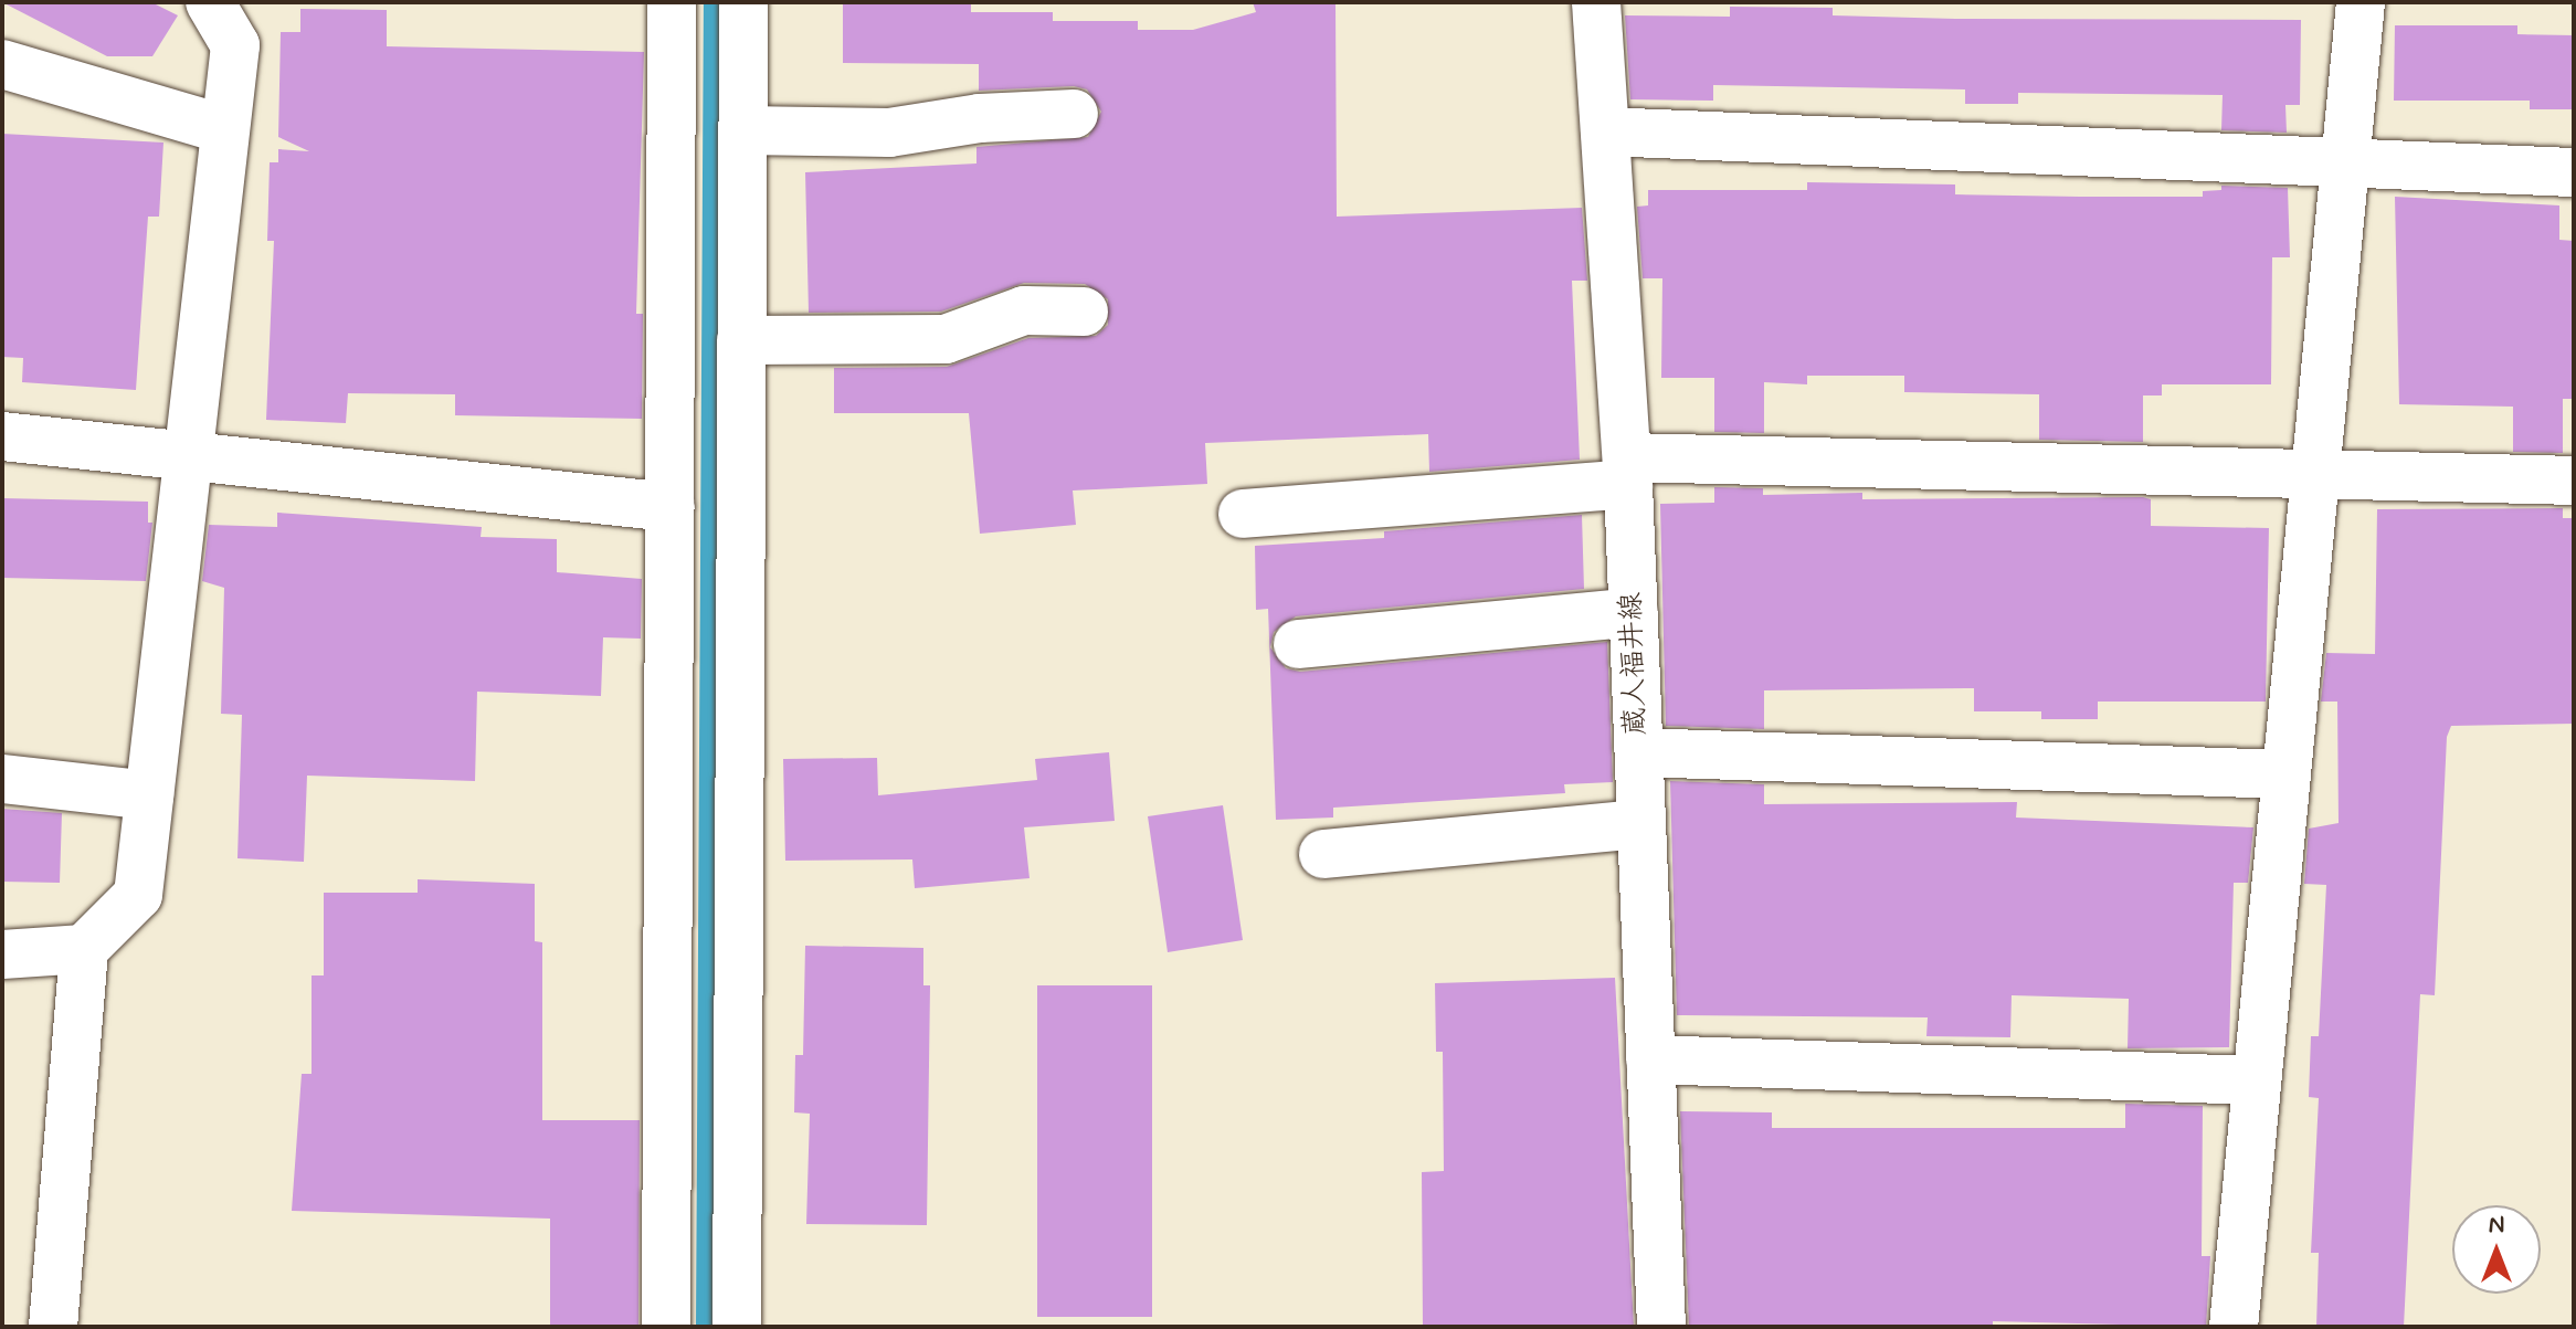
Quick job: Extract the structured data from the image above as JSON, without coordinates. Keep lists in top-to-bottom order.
{
  "streets": {
    "street": ["蔵人福井線"]
  },
  "north": "top"
}
